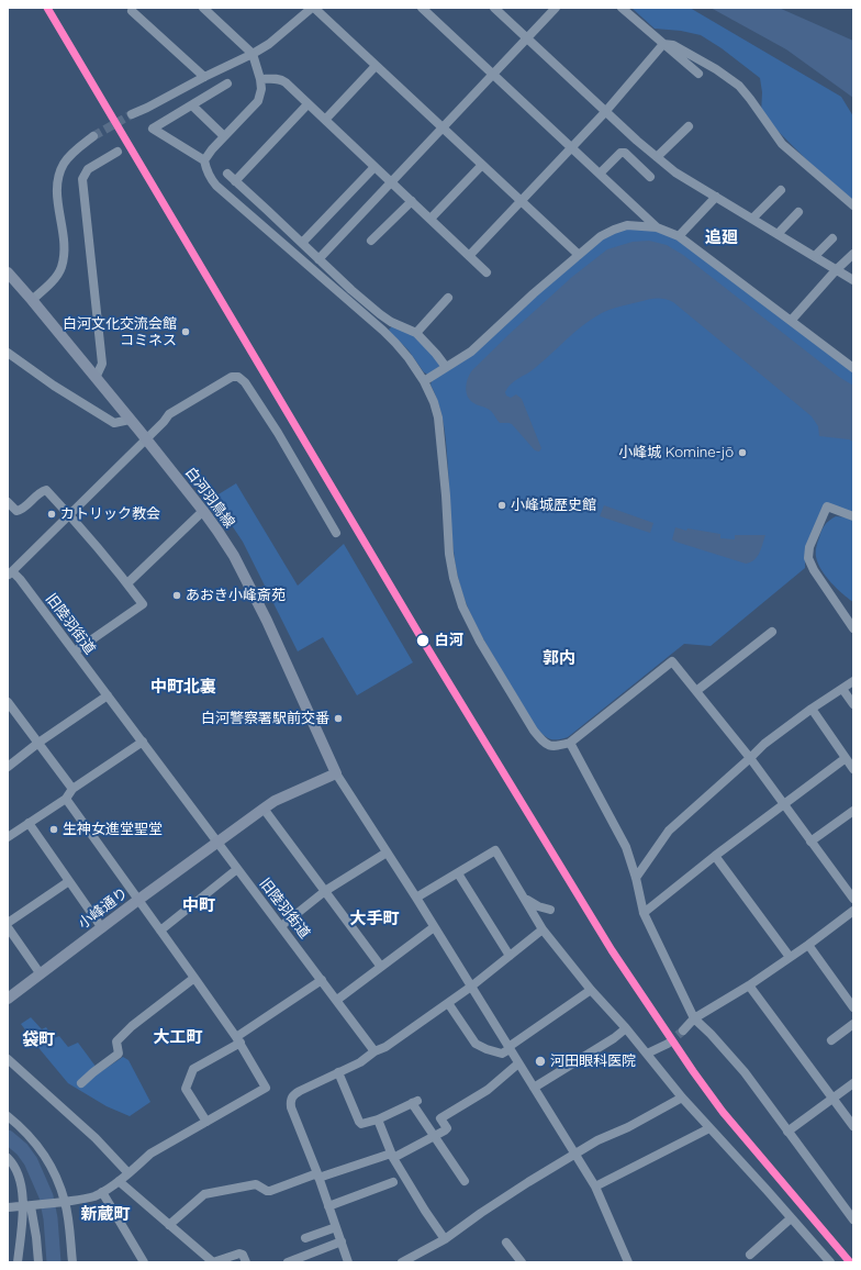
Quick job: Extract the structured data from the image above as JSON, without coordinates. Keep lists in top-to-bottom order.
{
  "streets": {
    "main road": ["白河羽鳥線", "小峰通り"],
    "street": ["旧陸羽街道"]
  },
  "crossings": [
    ["白河羽鳥線", "小峰通り"],
    ["旧陸羽街道", "小峰通り"]
  ],
  "districts": [
    "追廻",
    "郭内",
    "中町北裏",
    "中町",
    "大手町",
    "大工町",
    "袋町",
    "新蔵町"
  ],
  "places": [
    "白河文化交流会館 コミネス",
    "小峰城 Komine-jō",
    "小峰城歴史館",
    "カトリック教会",
    "あおき小峰斎苑",
    "白河",
    "白河警察署駅前交番",
    "生神女進堂聖堂",
    "河田眼科医院"
  ]
}
